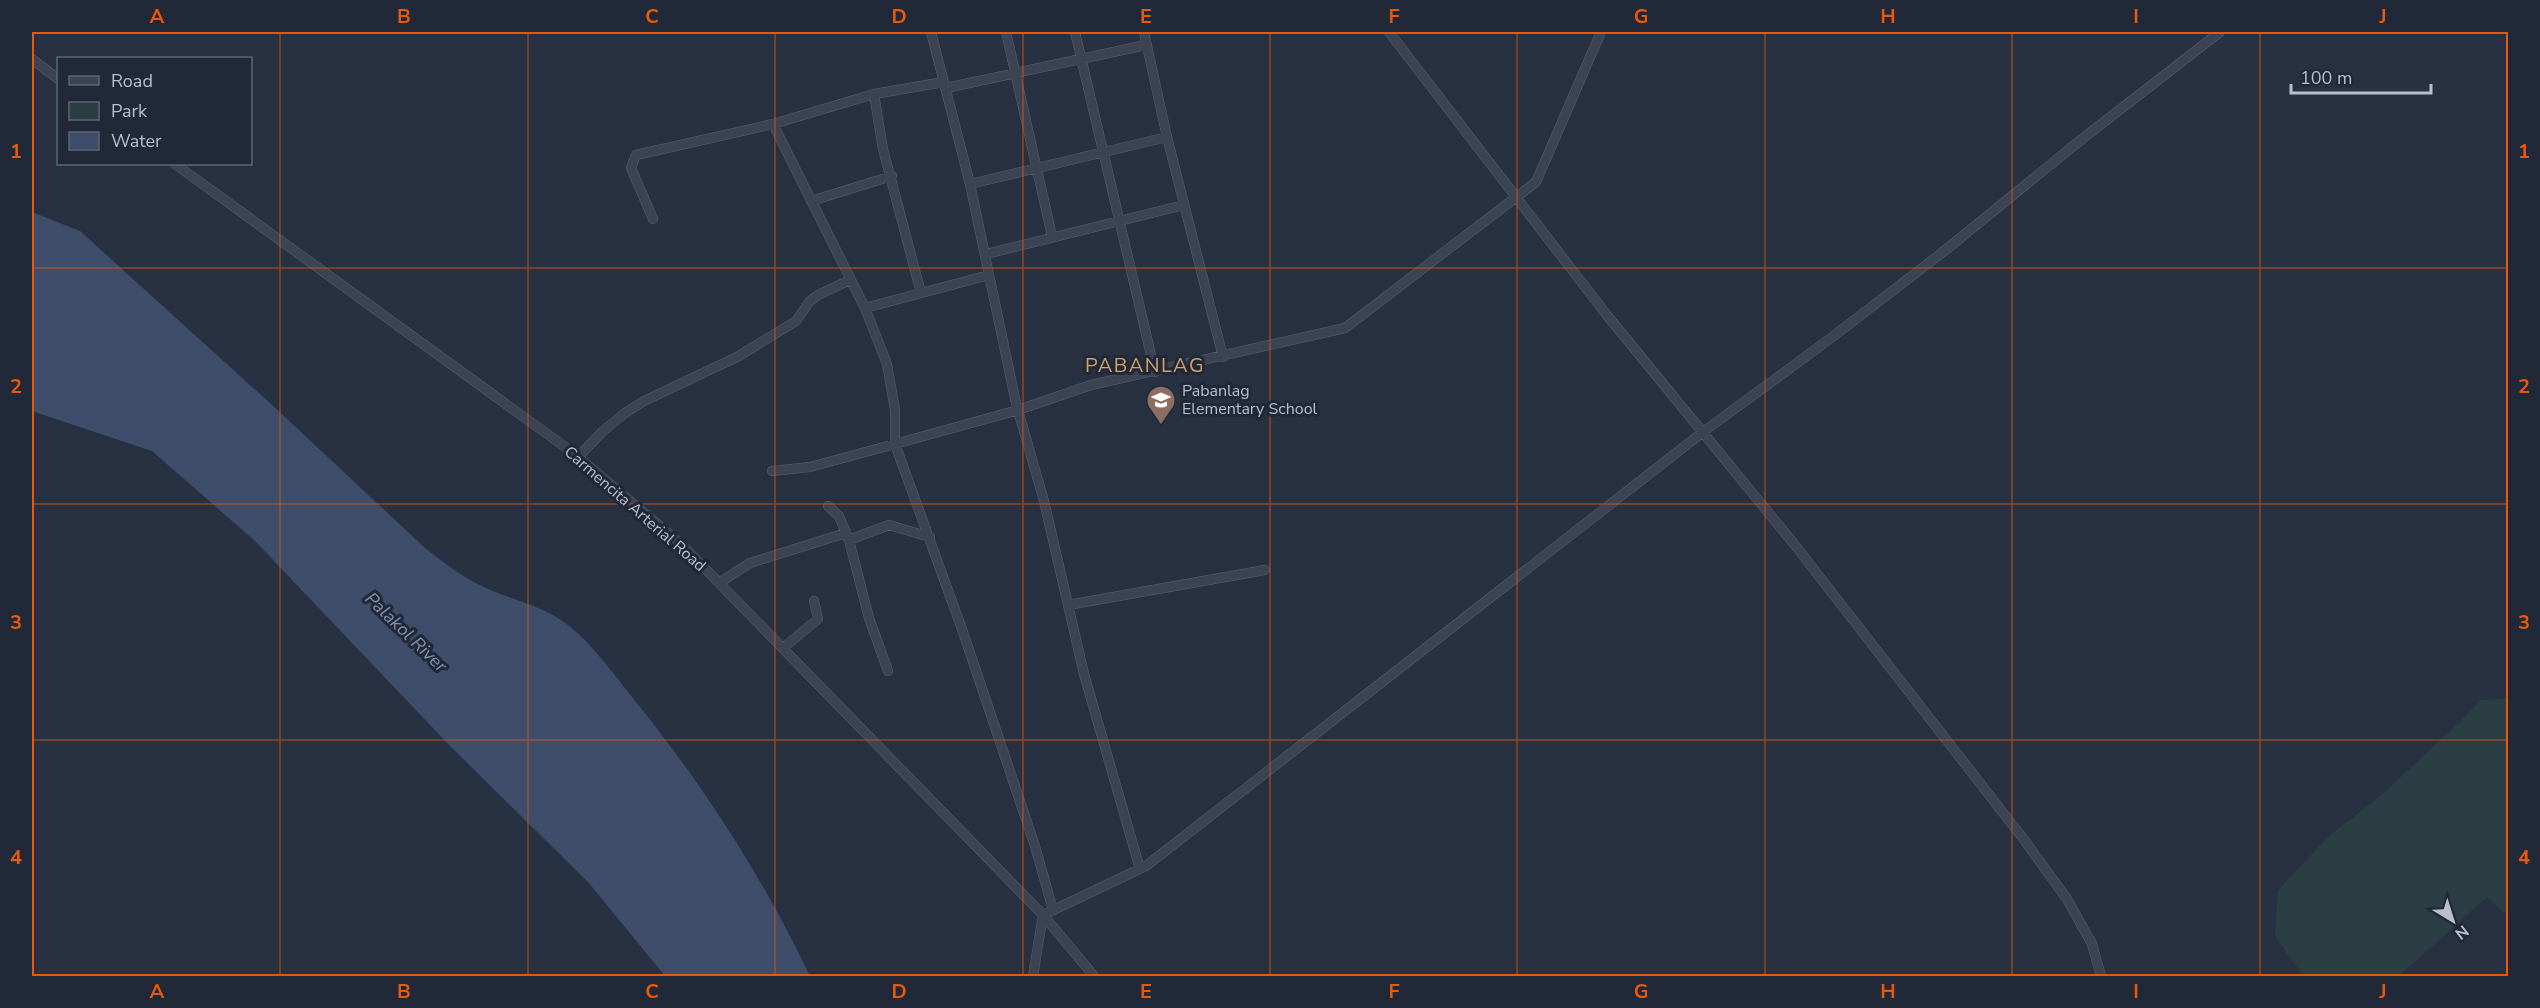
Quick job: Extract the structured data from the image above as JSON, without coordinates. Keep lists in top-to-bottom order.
{
  "streets": {
    "street": ["Carmencita Arterial Road"]
  },
  "districts": ["PABANLAG"],
  "water": ["Palakol River"],
  "places": {
    "school or university": ["Pabanlag Elementary School"]
  },
  "legend": ["Road", "Park", "Water"],
  "scale_bar": "100 m",
  "north": "bottom right",
  "grid": {
    "columns": [
      "A",
      "B",
      "C",
      "D",
      "E",
      "F",
      "G",
      "H",
      "I",
      "J"
    ],
    "rows": [
      "1",
      "2",
      "3",
      "4"
    ]
  }
}
